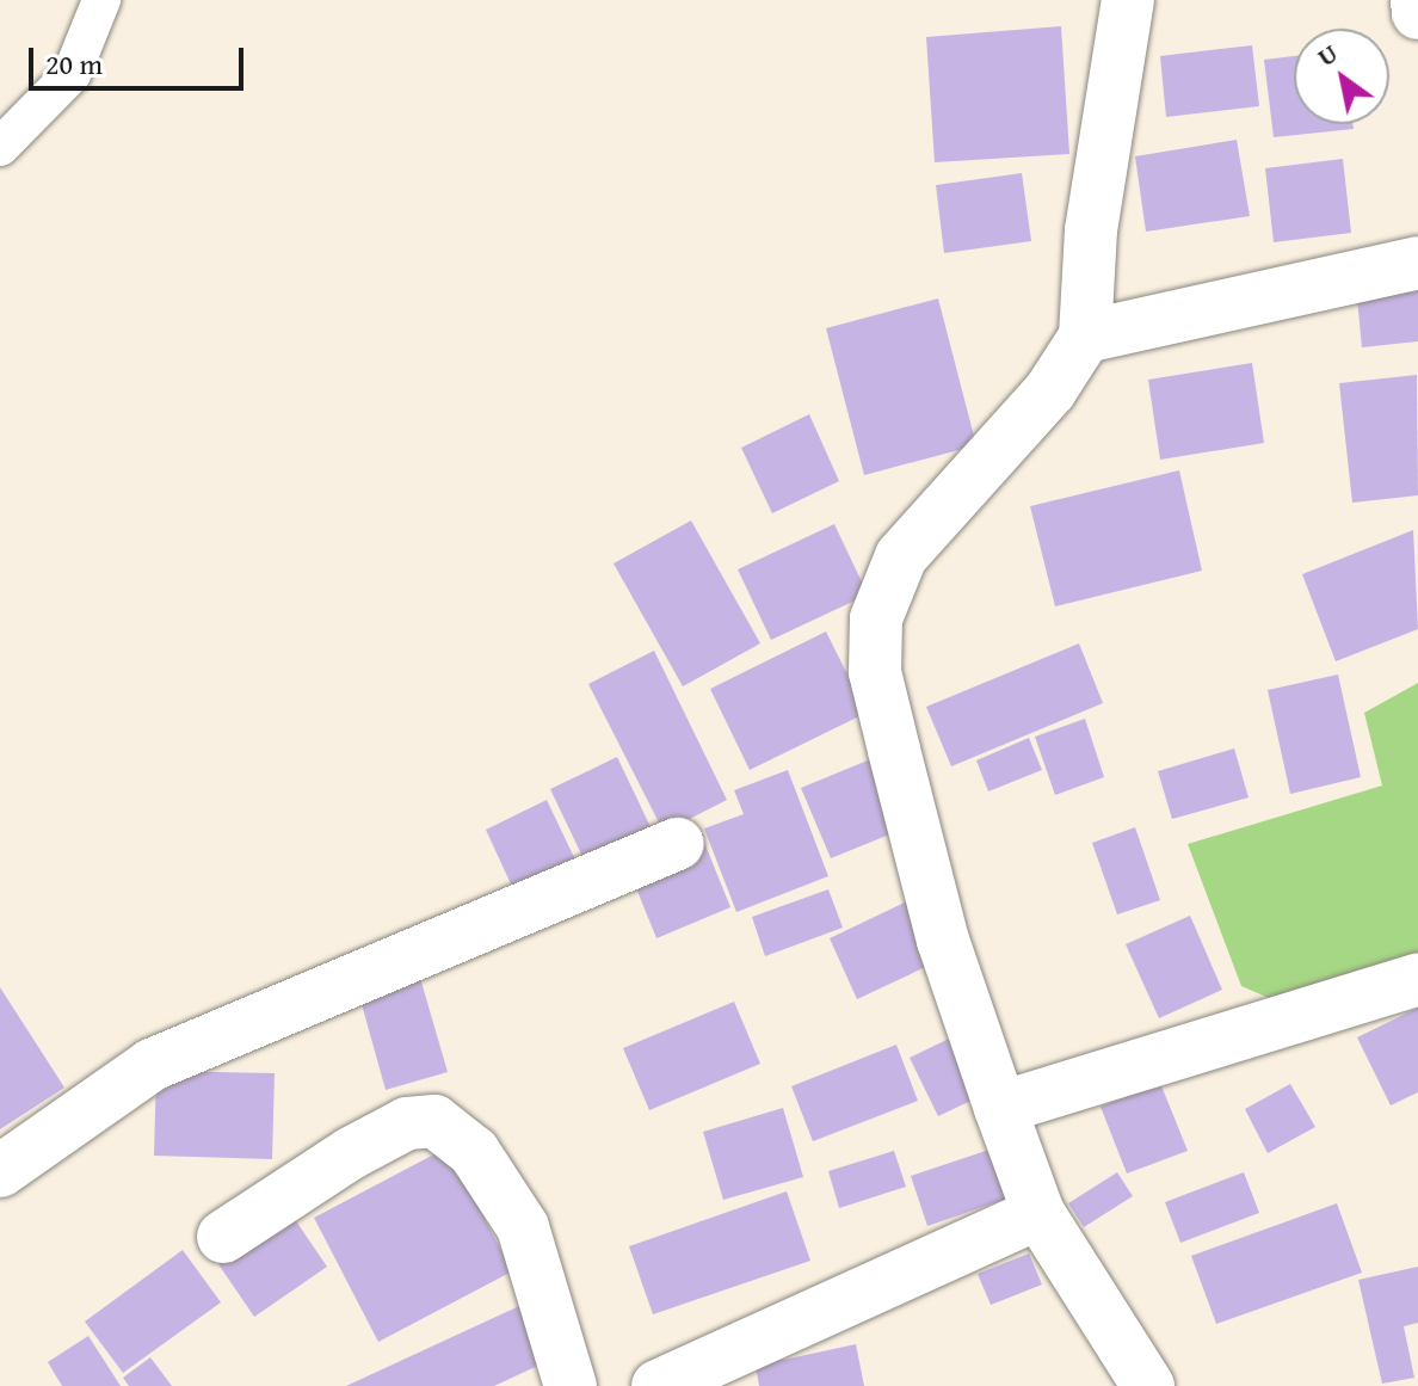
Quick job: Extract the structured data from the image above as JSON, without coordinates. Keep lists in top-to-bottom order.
{
  "scale_bar": "20 m",
  "north": "top left"
}
